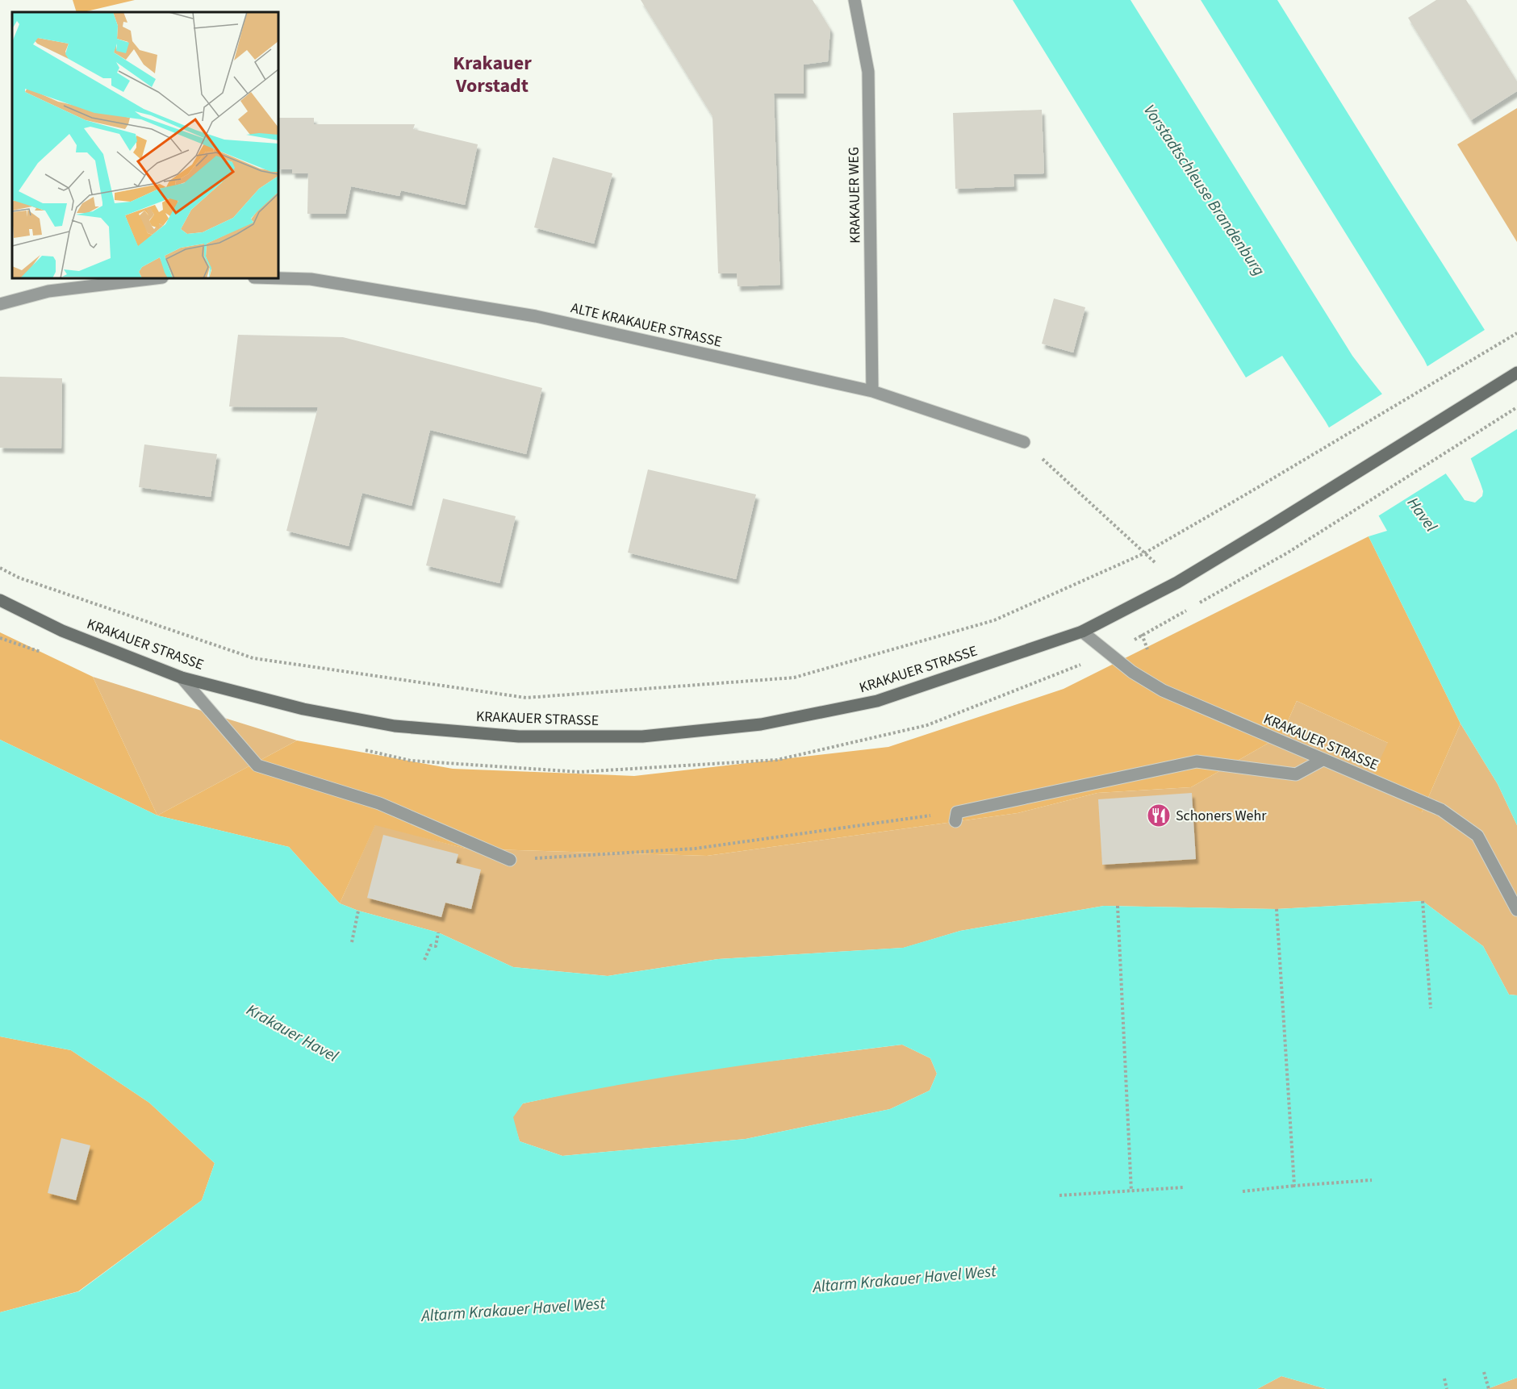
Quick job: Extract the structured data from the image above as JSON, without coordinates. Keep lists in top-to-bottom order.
{
  "streets": {
    "main road": ["KRAKAUER STRASSE"],
    "street": ["KRAKAUER WEG", "ALTE KRAKAUER STRASSE"]
  },
  "crossings": [
    ["KRAKAUER WEG", "ALTE KRAKAUER STRASSE"]
  ],
  "districts": ["Krakauer Vorstadt"],
  "water": [
    "Vorstadtschleuse Brandenburg",
    "Havel",
    "Krakauer Havel",
    "Altarm Krakauer Havel West"
  ],
  "places": {
    "restaurant": ["Schoners Wehr"]
  }
}
